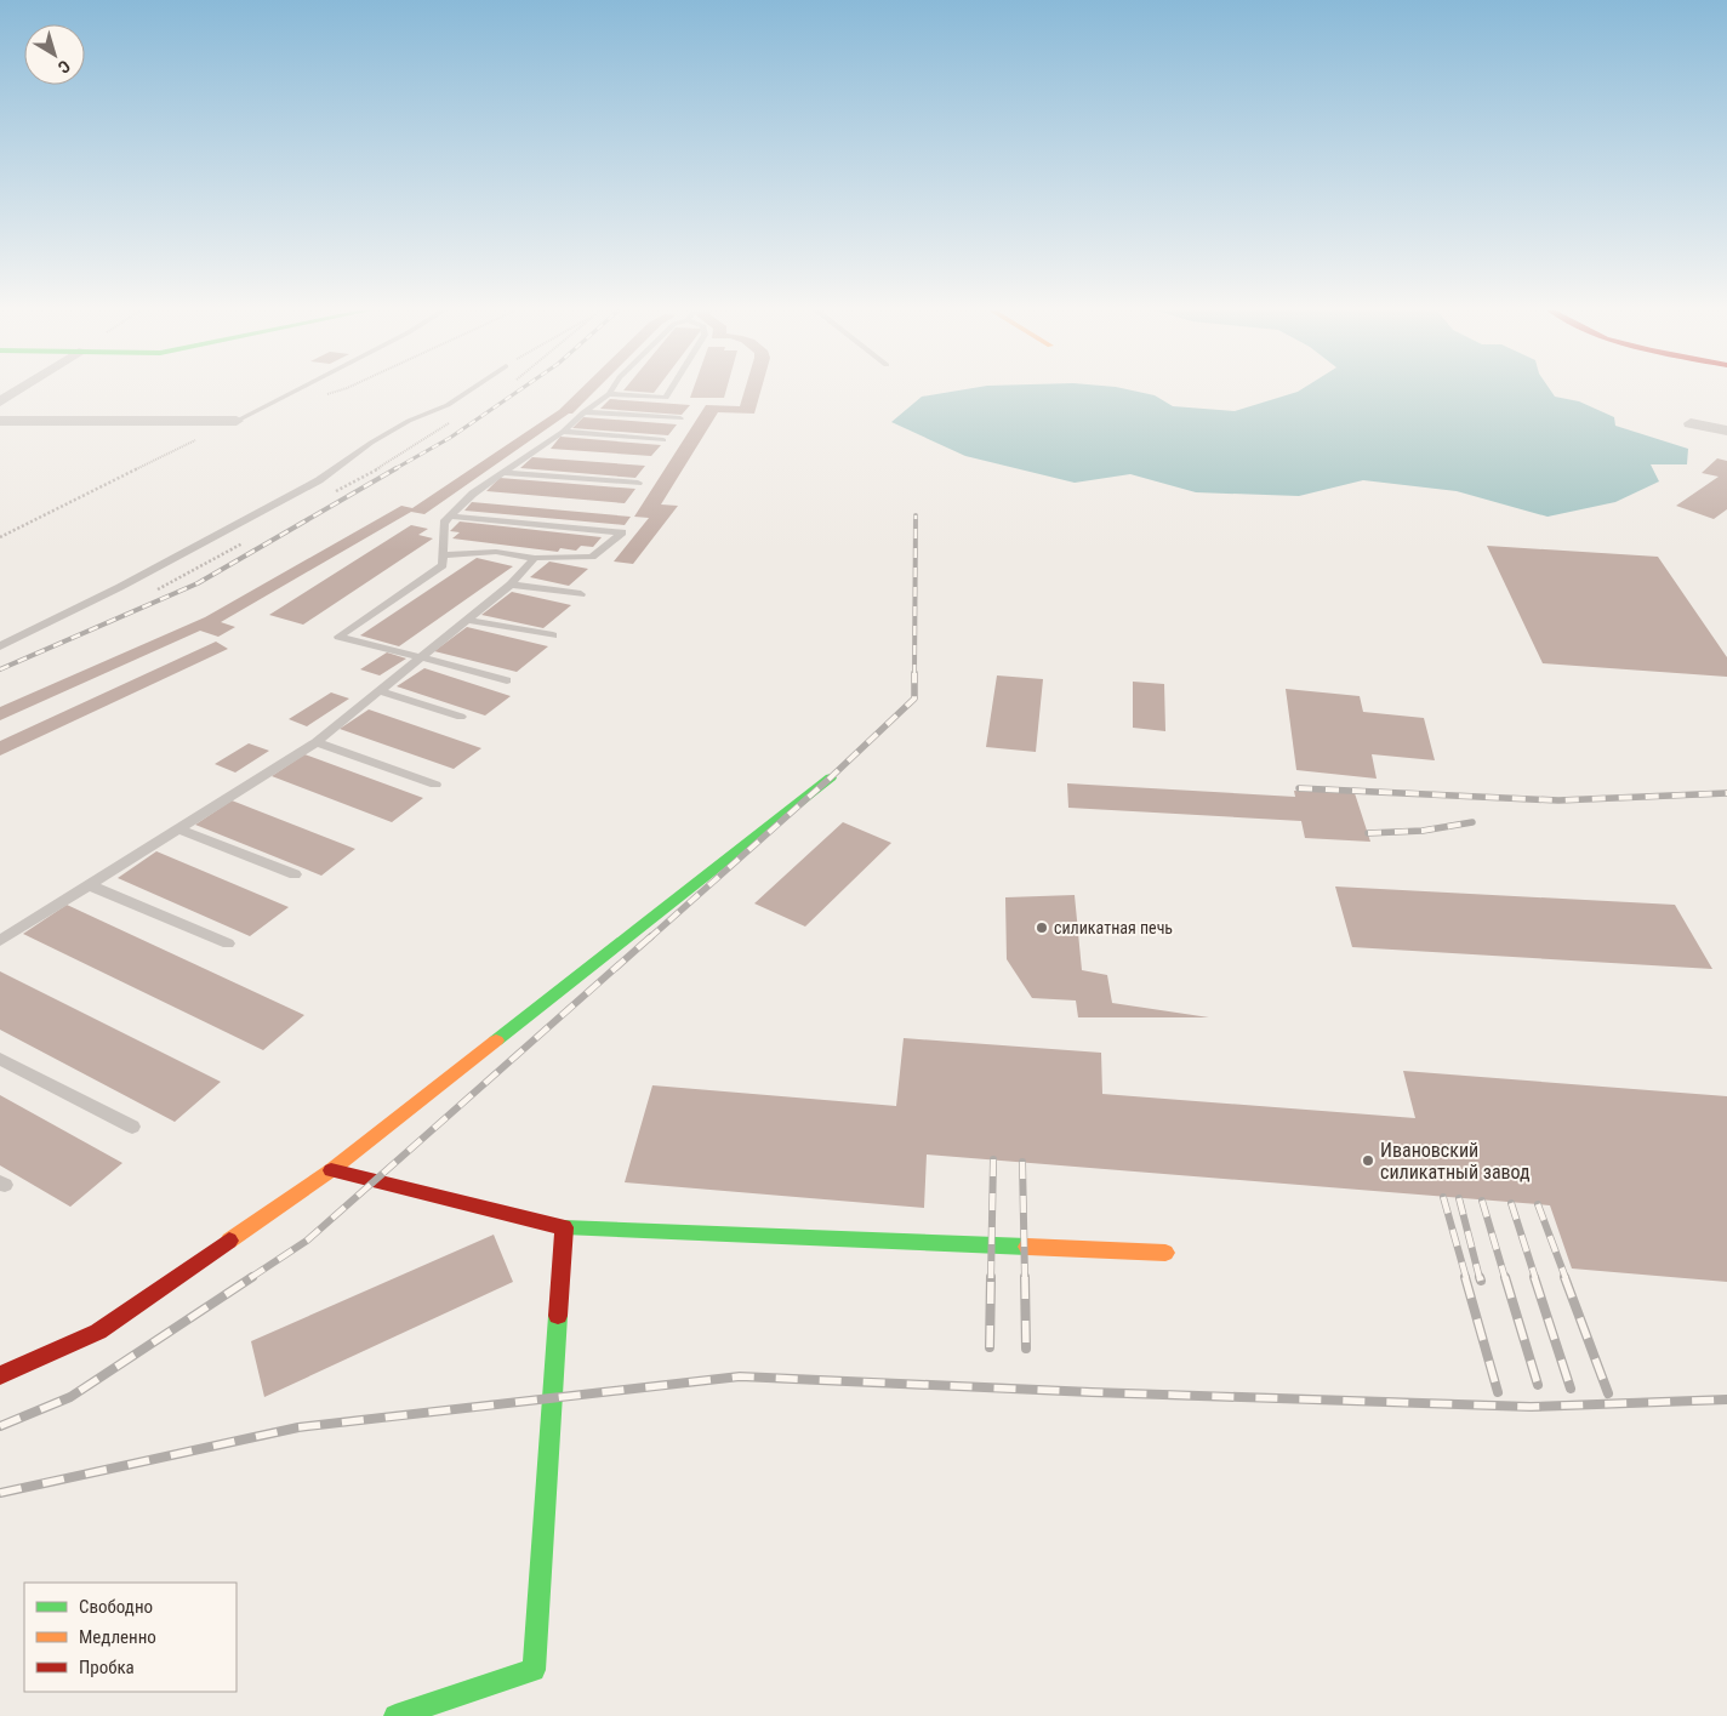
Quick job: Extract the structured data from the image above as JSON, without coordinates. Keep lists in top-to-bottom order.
{
  "places": ["силикатная печь", "Ивановский силикатный завод"],
  "legend": ["Свободно", "Медленно", "Пробка"],
  "north": "bottom right"
}
